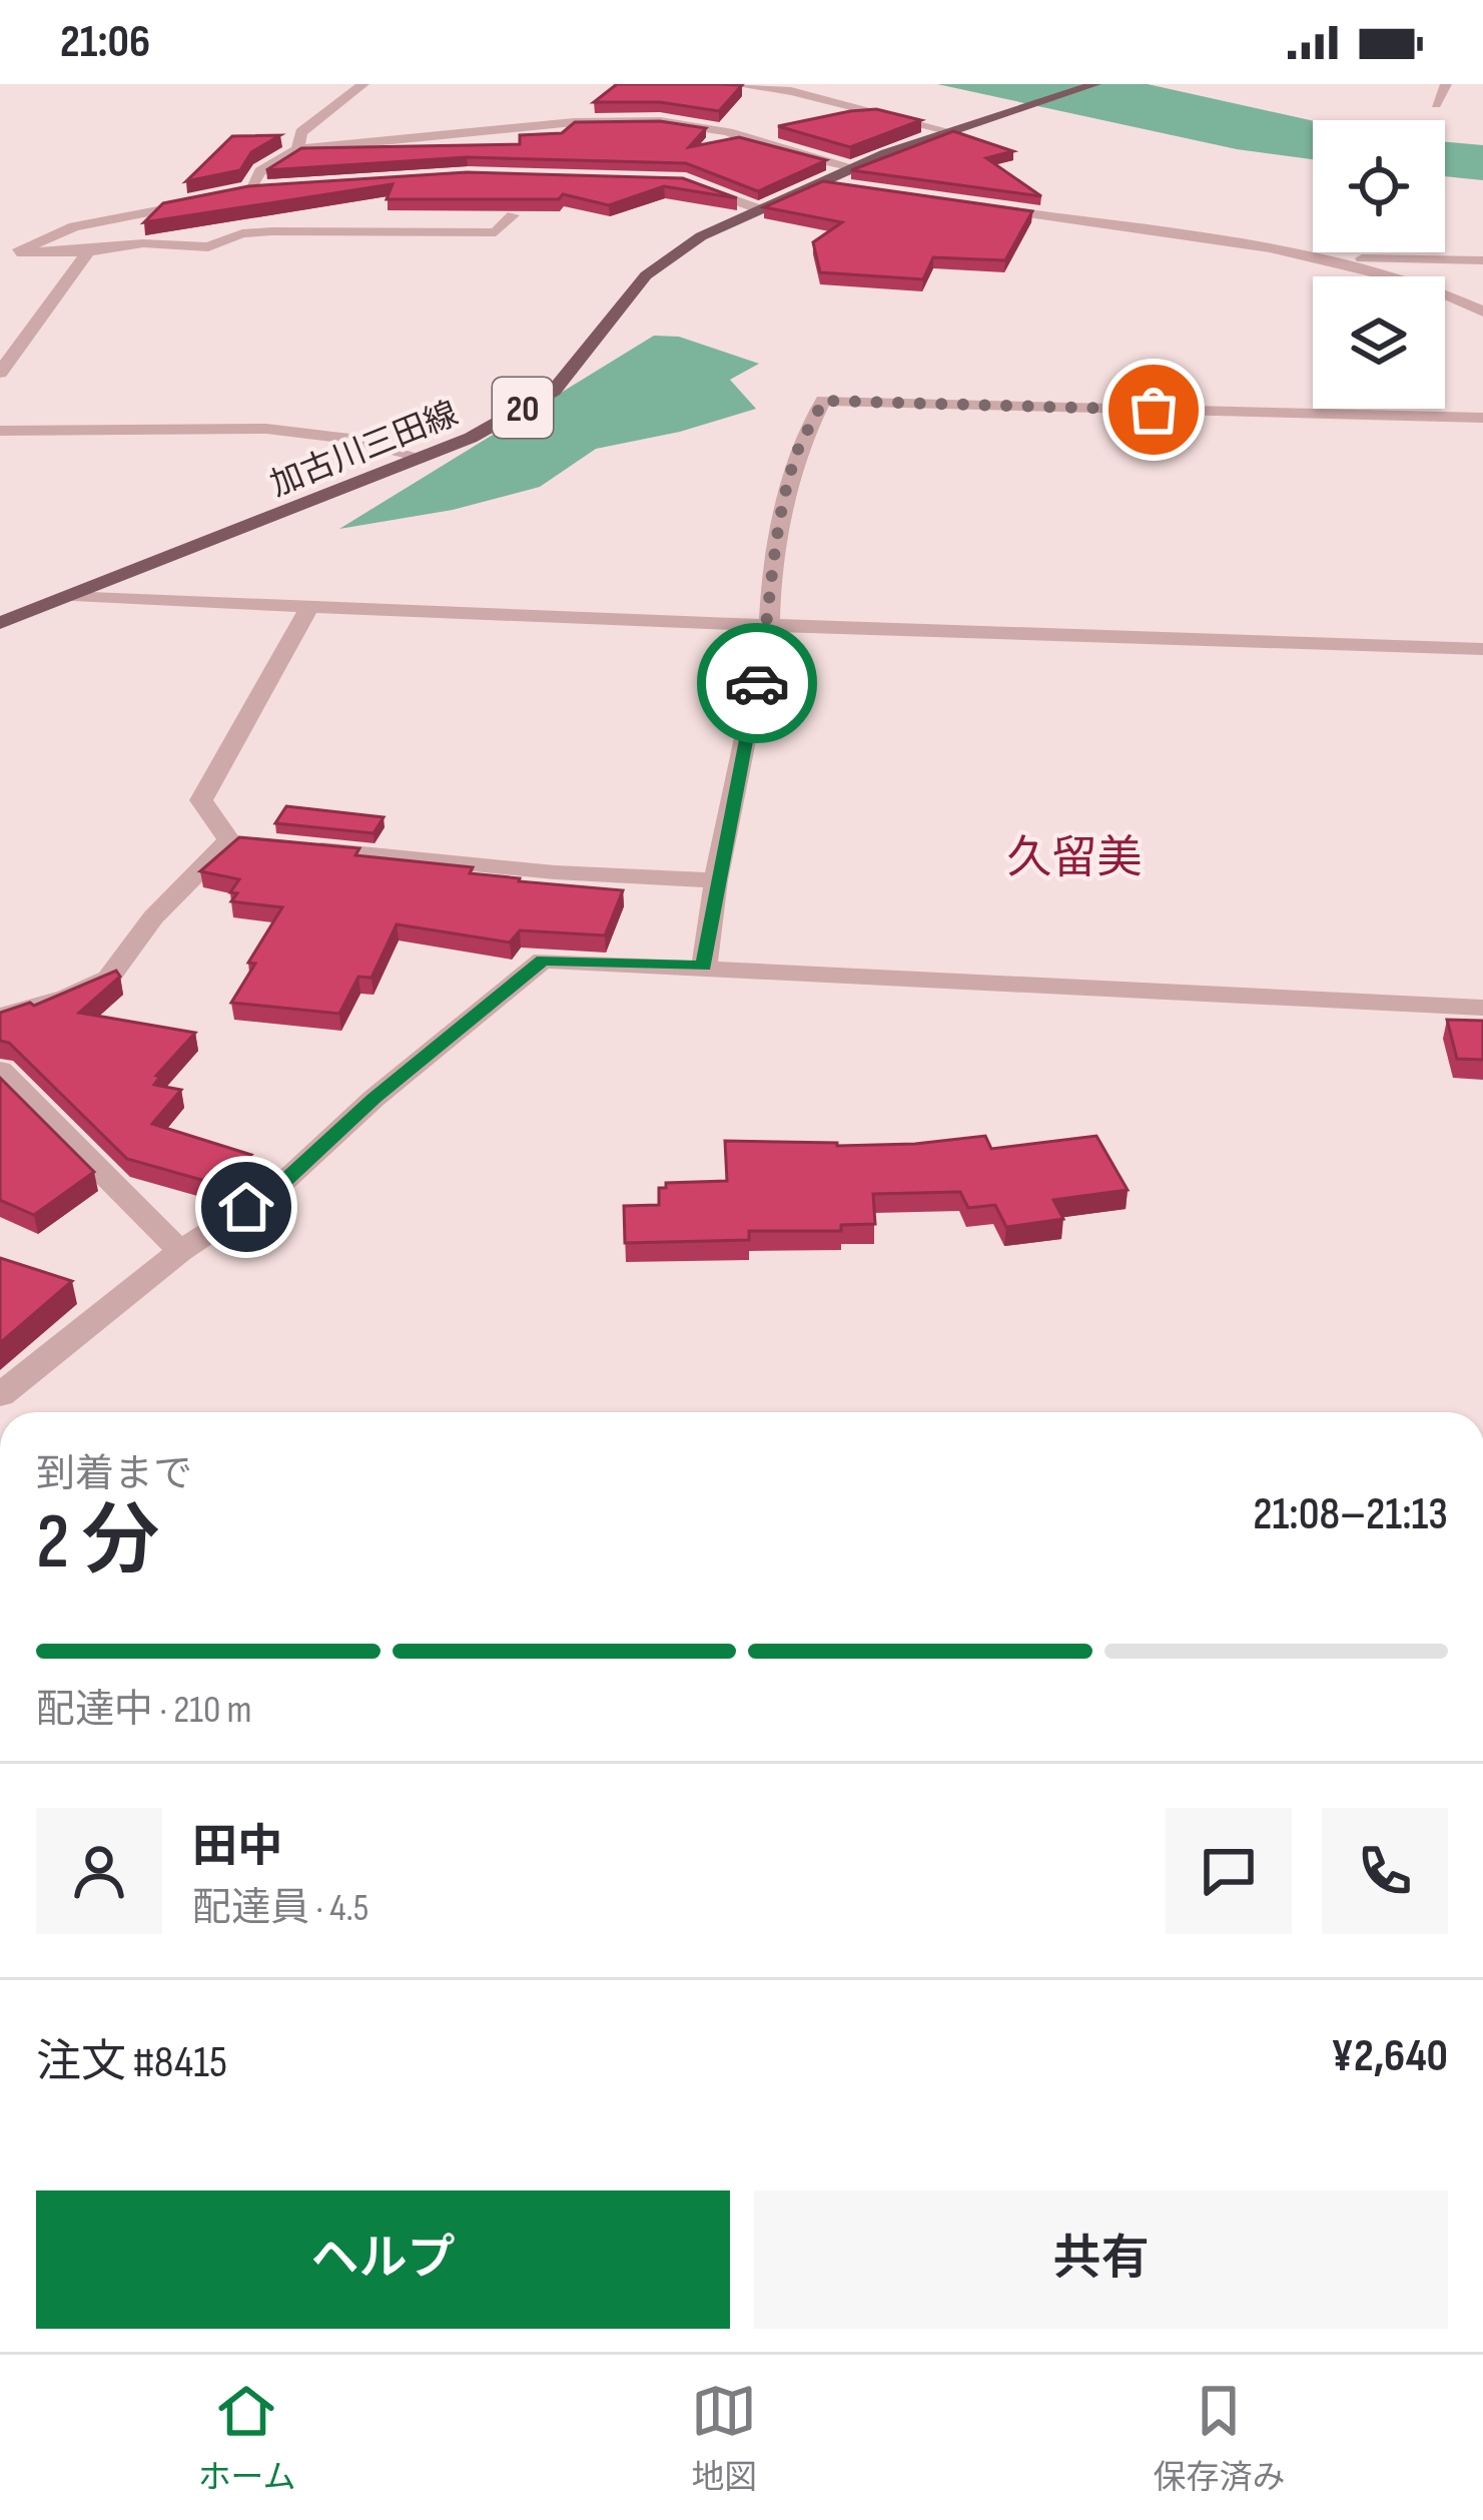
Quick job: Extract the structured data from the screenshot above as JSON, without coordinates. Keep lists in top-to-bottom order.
{
  "streets": {
    "main road": ["20", "加古川三田線"]
  },
  "districts": ["久留美"],
  "page": {
    "status": "21:06",
    "heading": ["2 分", "到着まで", "21:08–21:13"],
    "panel": [
      "田中",
      "配達員 · 4.5",
      "注文 #8415",
      "¥2,640"
    ],
    "bar": "配達中 · 210 m",
    "buttons": ["ヘルプ", "共有"],
    "tabs": ["ホーム", "地図", "保存済み"]
  }
}
